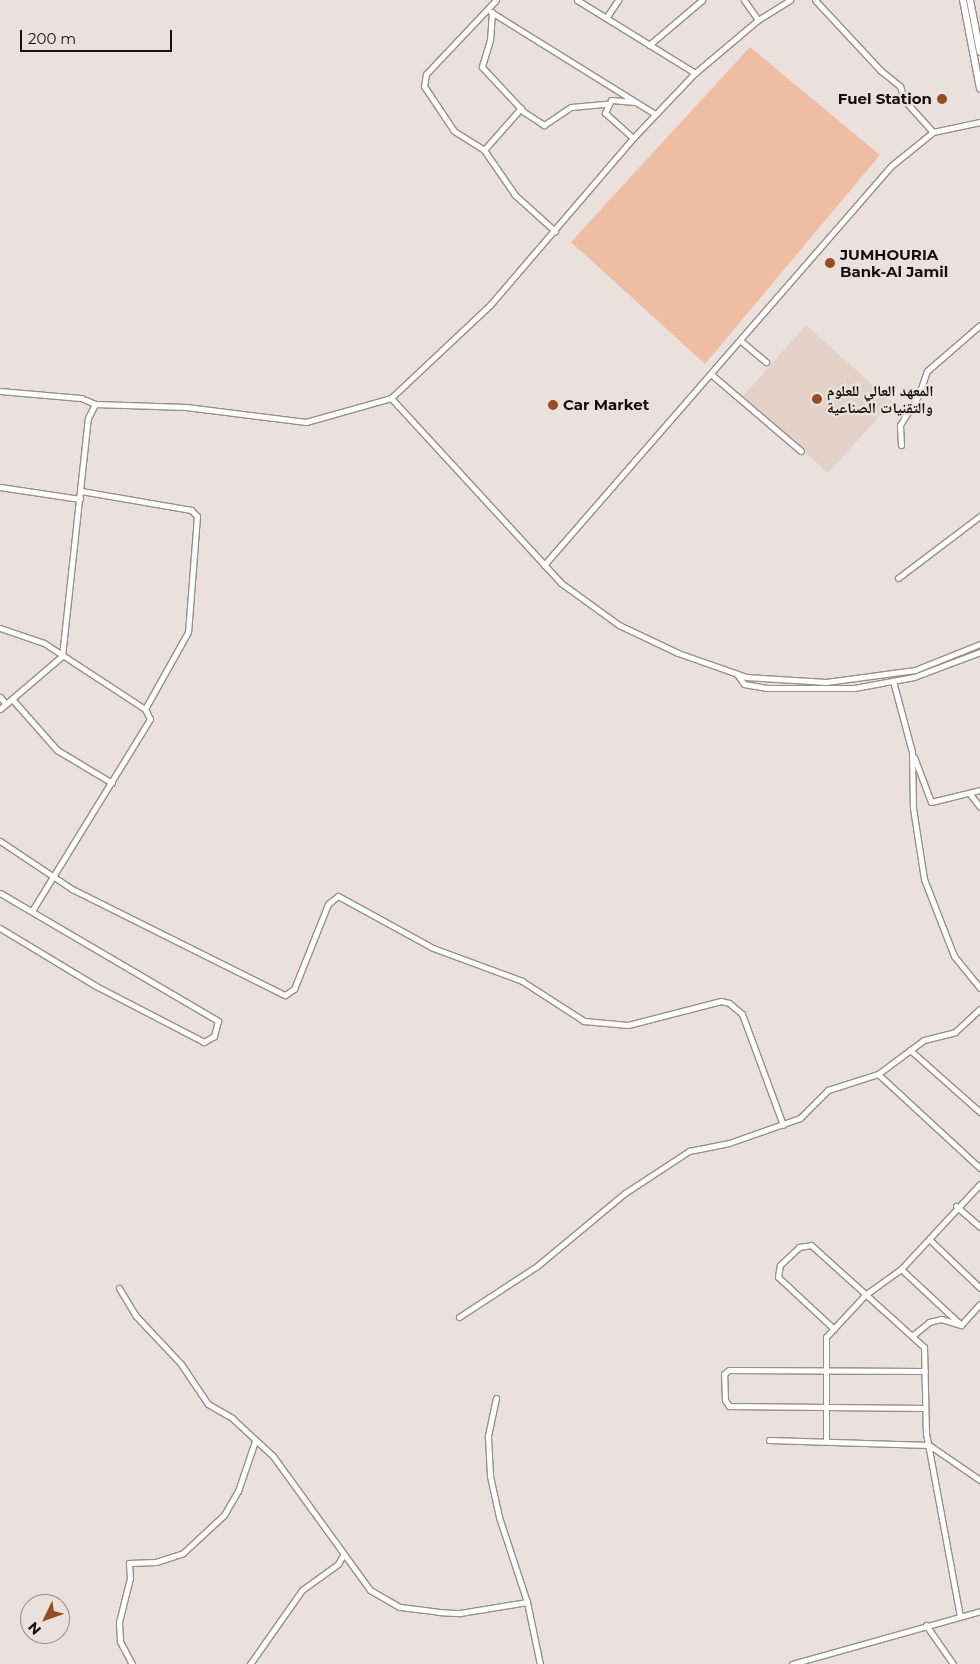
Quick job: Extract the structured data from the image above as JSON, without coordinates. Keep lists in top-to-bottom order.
{
  "places": [
    "Fuel Station",
    "JUMHOURIA Bank-Al Jamil",
    "المعهد العالي للعلوم والتقنيات الصناعية",
    "Car Market"
  ],
  "scale_bar": "200 m",
  "north": "bottom left"
}
